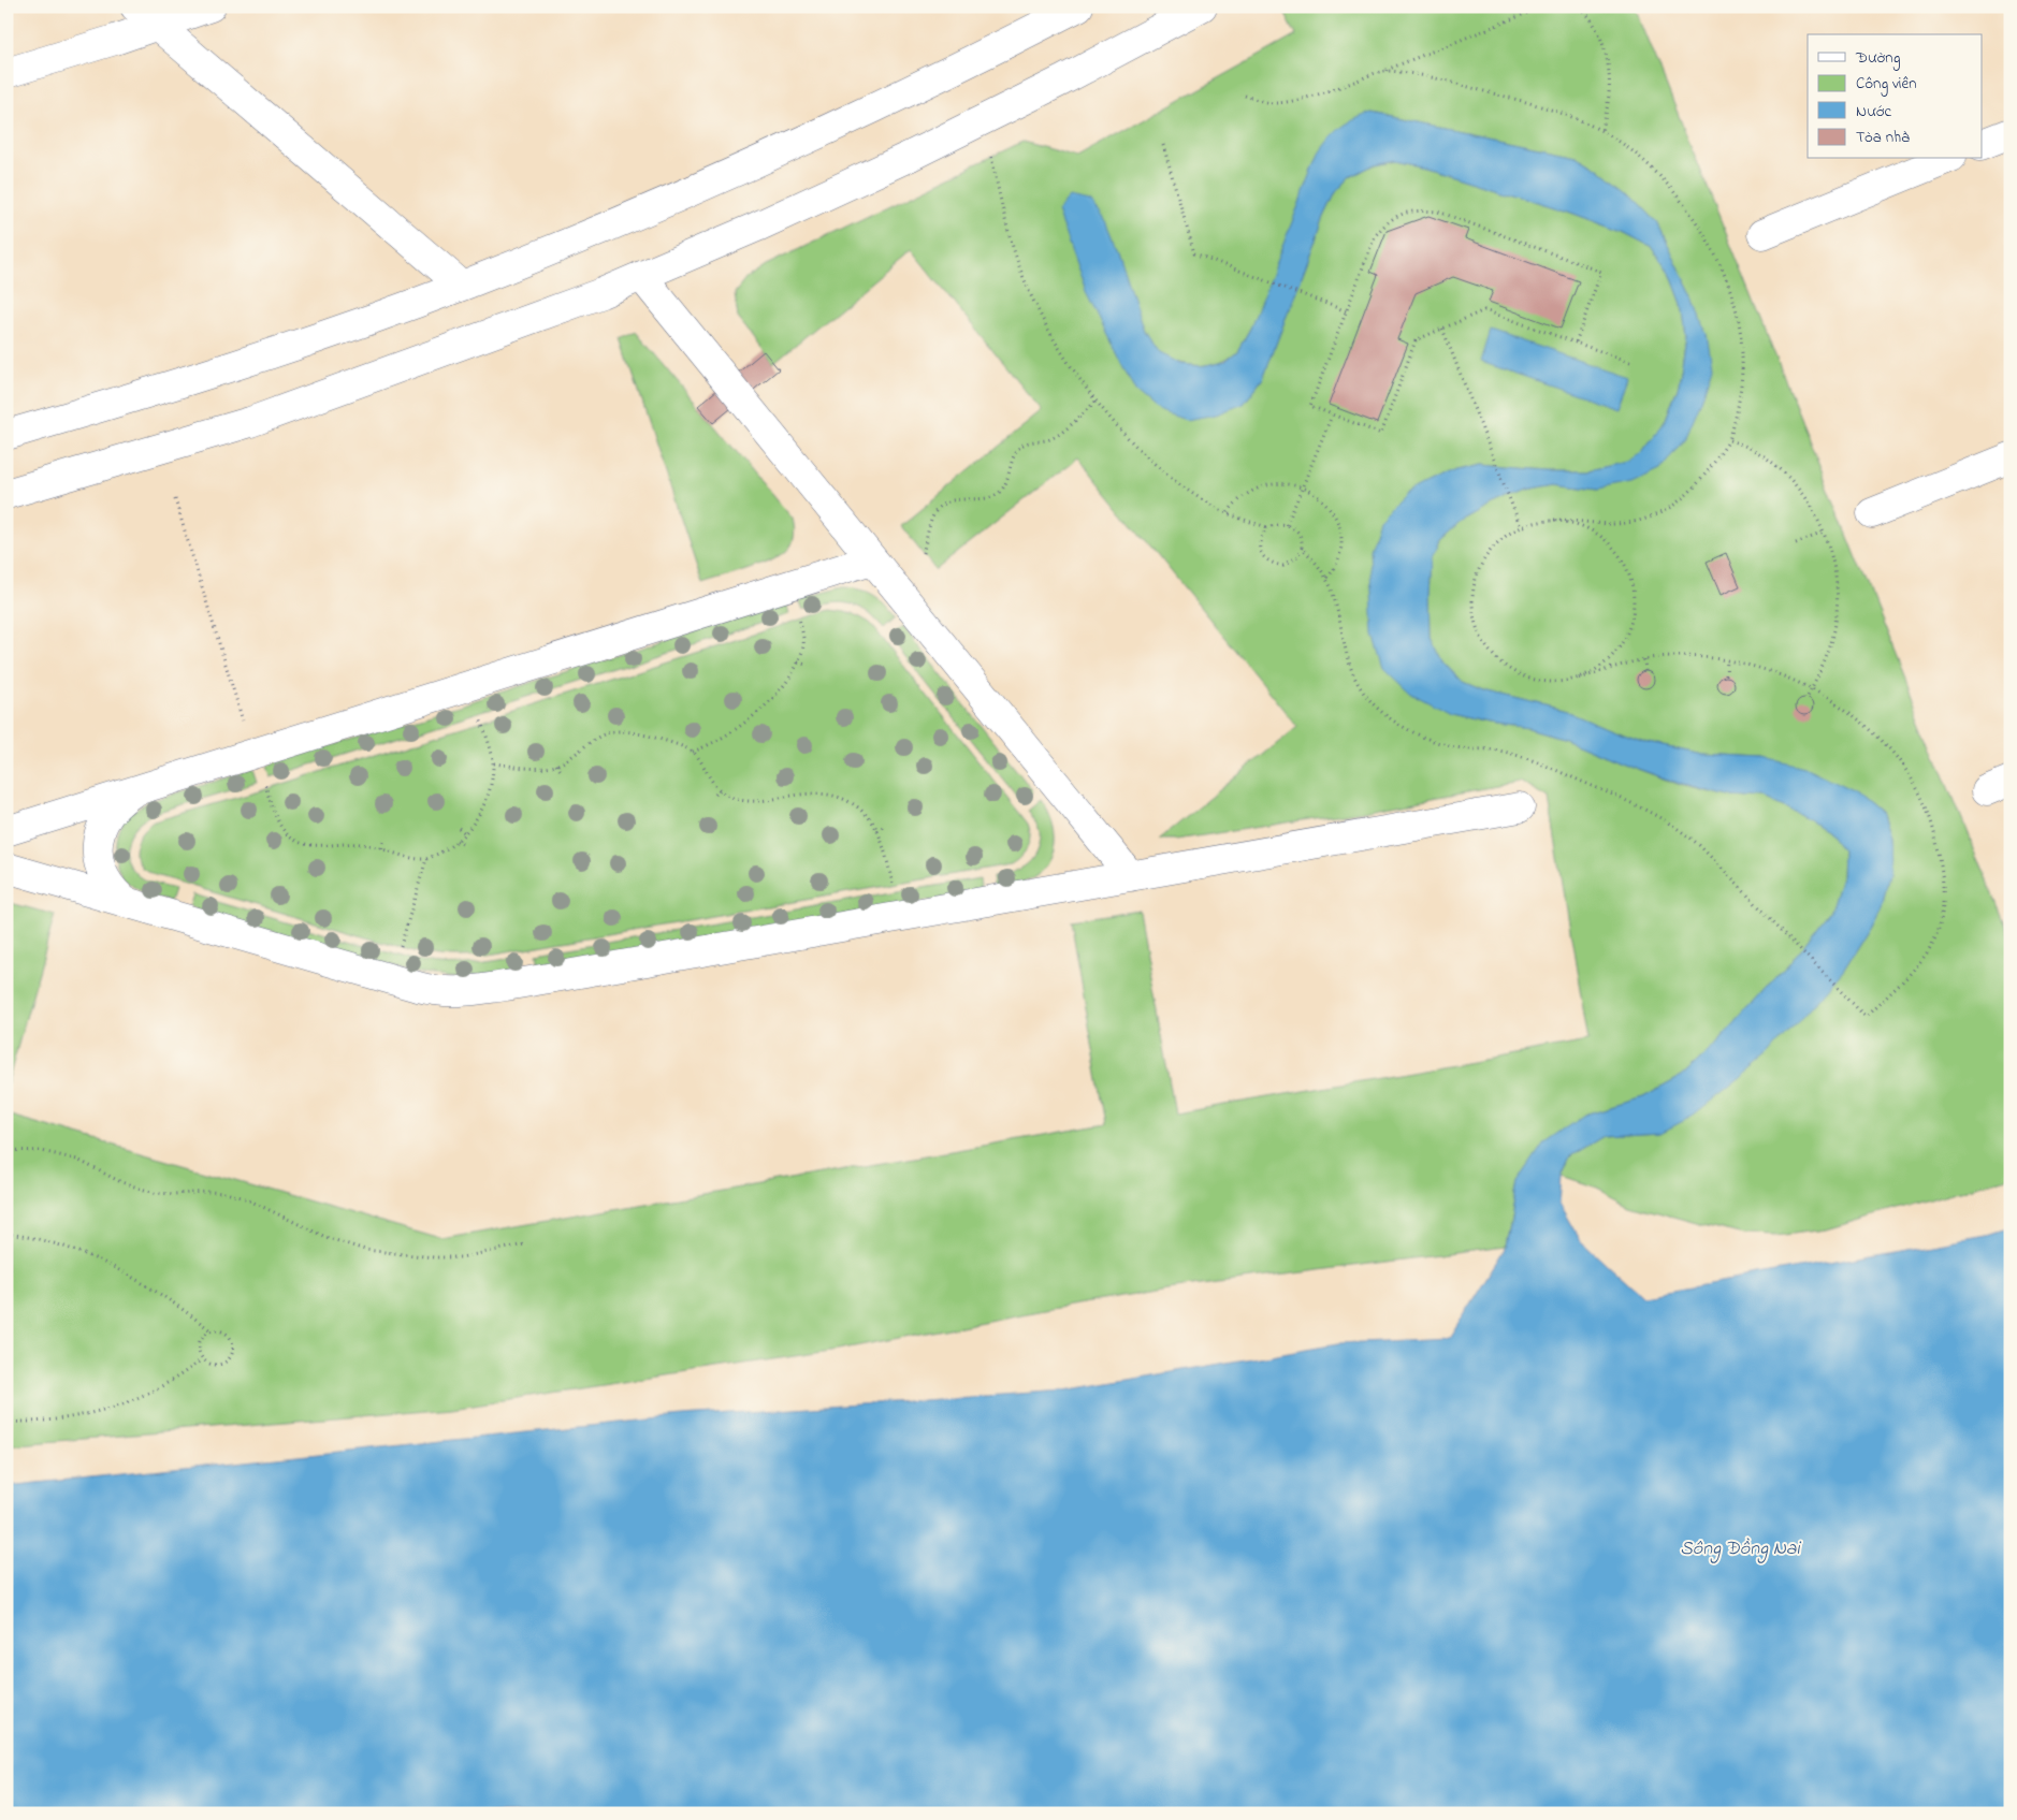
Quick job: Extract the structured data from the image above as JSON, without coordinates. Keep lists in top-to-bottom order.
{
  "water": ["Sông Đồng Nai"],
  "legend": [
    "Đường",
    "Công viên",
    "Nước",
    "Tòa nhà"
  ]
}
